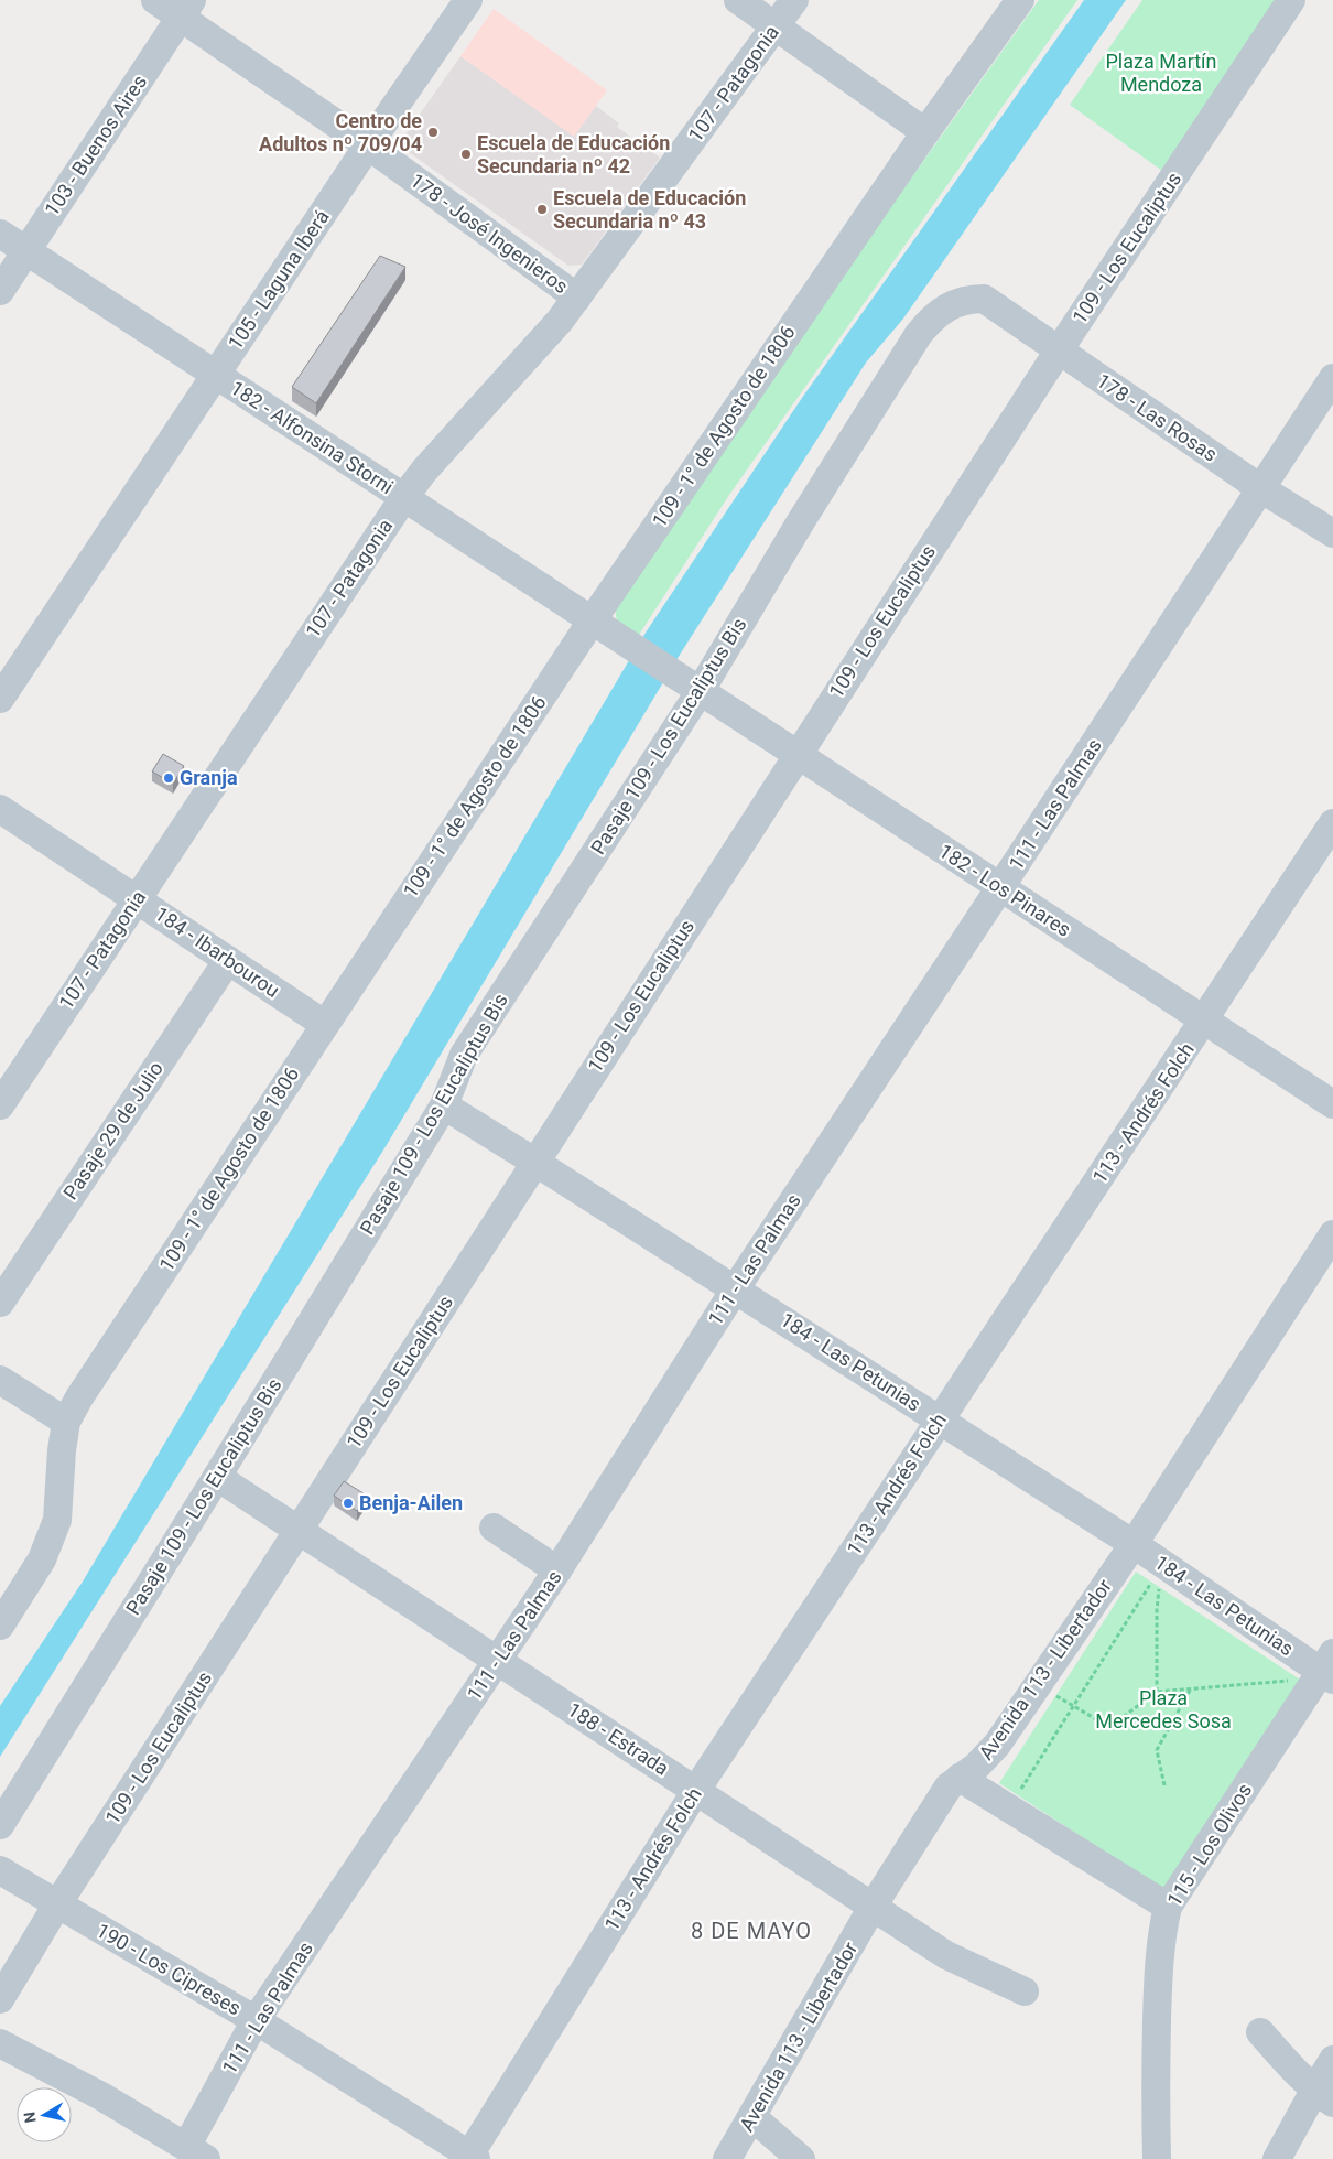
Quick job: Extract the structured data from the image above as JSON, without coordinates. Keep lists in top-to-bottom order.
{
  "streets": {
    "street": [
      "107 - Patagonia",
      "103 - Buenos Aires",
      "178 - José Ingenieros",
      "109 - Los Eucaliptus",
      "105 - Laguna Iberá",
      "178 - Las Rosas",
      "109 - 1° de Agosto de 1806",
      "182 - Alfonsina Storni",
      "Pasaje 109 - Los Eucaliptus Bis",
      "111 - Las Palmas",
      "182 - Los Pinares",
      "184 - Ibarbourou",
      "113 - Andrés Folch",
      "Pasaje 29 de Julio",
      "184 - Las Petunias",
      "Avenida 113 - Libertador",
      "188 - Estrada",
      "115 - Los Olivos",
      "190 - Los Cipreses"
    ]
  },
  "crossings": [
    ["107 - Patagonia", "178 - José Ingenieros"],
    ["107 - Patagonia", "182 - Alfonsina Storni"],
    ["107 - Patagonia", "184 - Ibarbourou"],
    ["103 - Buenos Aires", "178 - José Ingenieros"],
    ["103 - Buenos Aires", "182 - Alfonsina Storni"],
    ["178 - José Ingenieros", "105 - Laguna Iberá"],
    ["109 - Los Eucaliptus", "178 - Las Rosas"],
    ["109 - Los Eucaliptus", "182 - Los Pinares"],
    ["109 - Los Eucaliptus", "184 - Las Petunias"],
    ["109 - Los Eucaliptus", "188 - Estrada"],
    ["109 - Los Eucaliptus", "190 - Los Cipreses"],
    ["105 - Laguna Iberá", "182 - Alfonsina Storni"],
    ["178 - Las Rosas", "Pasaje 109 - Los Eucaliptus Bis"],
    ["178 - Las Rosas", "111 - Las Palmas"],
    ["109 - 1° de Agosto de 1806", "182 - Alfonsina Storni"],
    ["109 - 1° de Agosto de 1806", "184 - Ibarbourou"],
    ["182 - Alfonsina Storni", "Pasaje 109 - Los Eucaliptus Bis"],
    ["182 - Alfonsina Storni", "182 - Los Pinares"],
    ["Pasaje 109 - Los Eucaliptus Bis", "182 - Los Pinares"],
    ["Pasaje 109 - Los Eucaliptus Bis", "184 - Las Petunias"],
    ["Pasaje 109 - Los Eucaliptus Bis", "188 - Estrada"],
    ["111 - Las Palmas", "182 - Los Pinares"],
    ["111 - Las Palmas", "184 - Las Petunias"],
    ["111 - Las Palmas", "188 - Estrada"],
    ["111 - Las Palmas", "190 - Los Cipreses"],
    ["182 - Los Pinares", "113 - Andrés Folch"],
    ["184 - Ibarbourou", "Pasaje 29 de Julio"],
    ["113 - Andrés Folch", "184 - Las Petunias"],
    ["113 - Andrés Folch", "188 - Estrada"],
    ["113 - Andrés Folch", "190 - Los Cipreses"],
    ["184 - Las Petunias", "Avenida 113 - Libertador"],
    ["184 - Las Petunias", "115 - Los Olivos"],
    ["Avenida 113 - Libertador", "188 - Estrada"]
  ],
  "districts": ["8 DE MAYO"],
  "parks": ["Plaza Martín Mendoza", "Plaza Mercedes Sosa"],
  "places": [
    "Centro de Adultos nº 709/04",
    "Escuela de Educación Secundaria nº 42",
    "Escuela de Educación Secundaria nº 43",
    "Granja",
    "Benja-Ailen"
  ],
  "north": "left"
}
